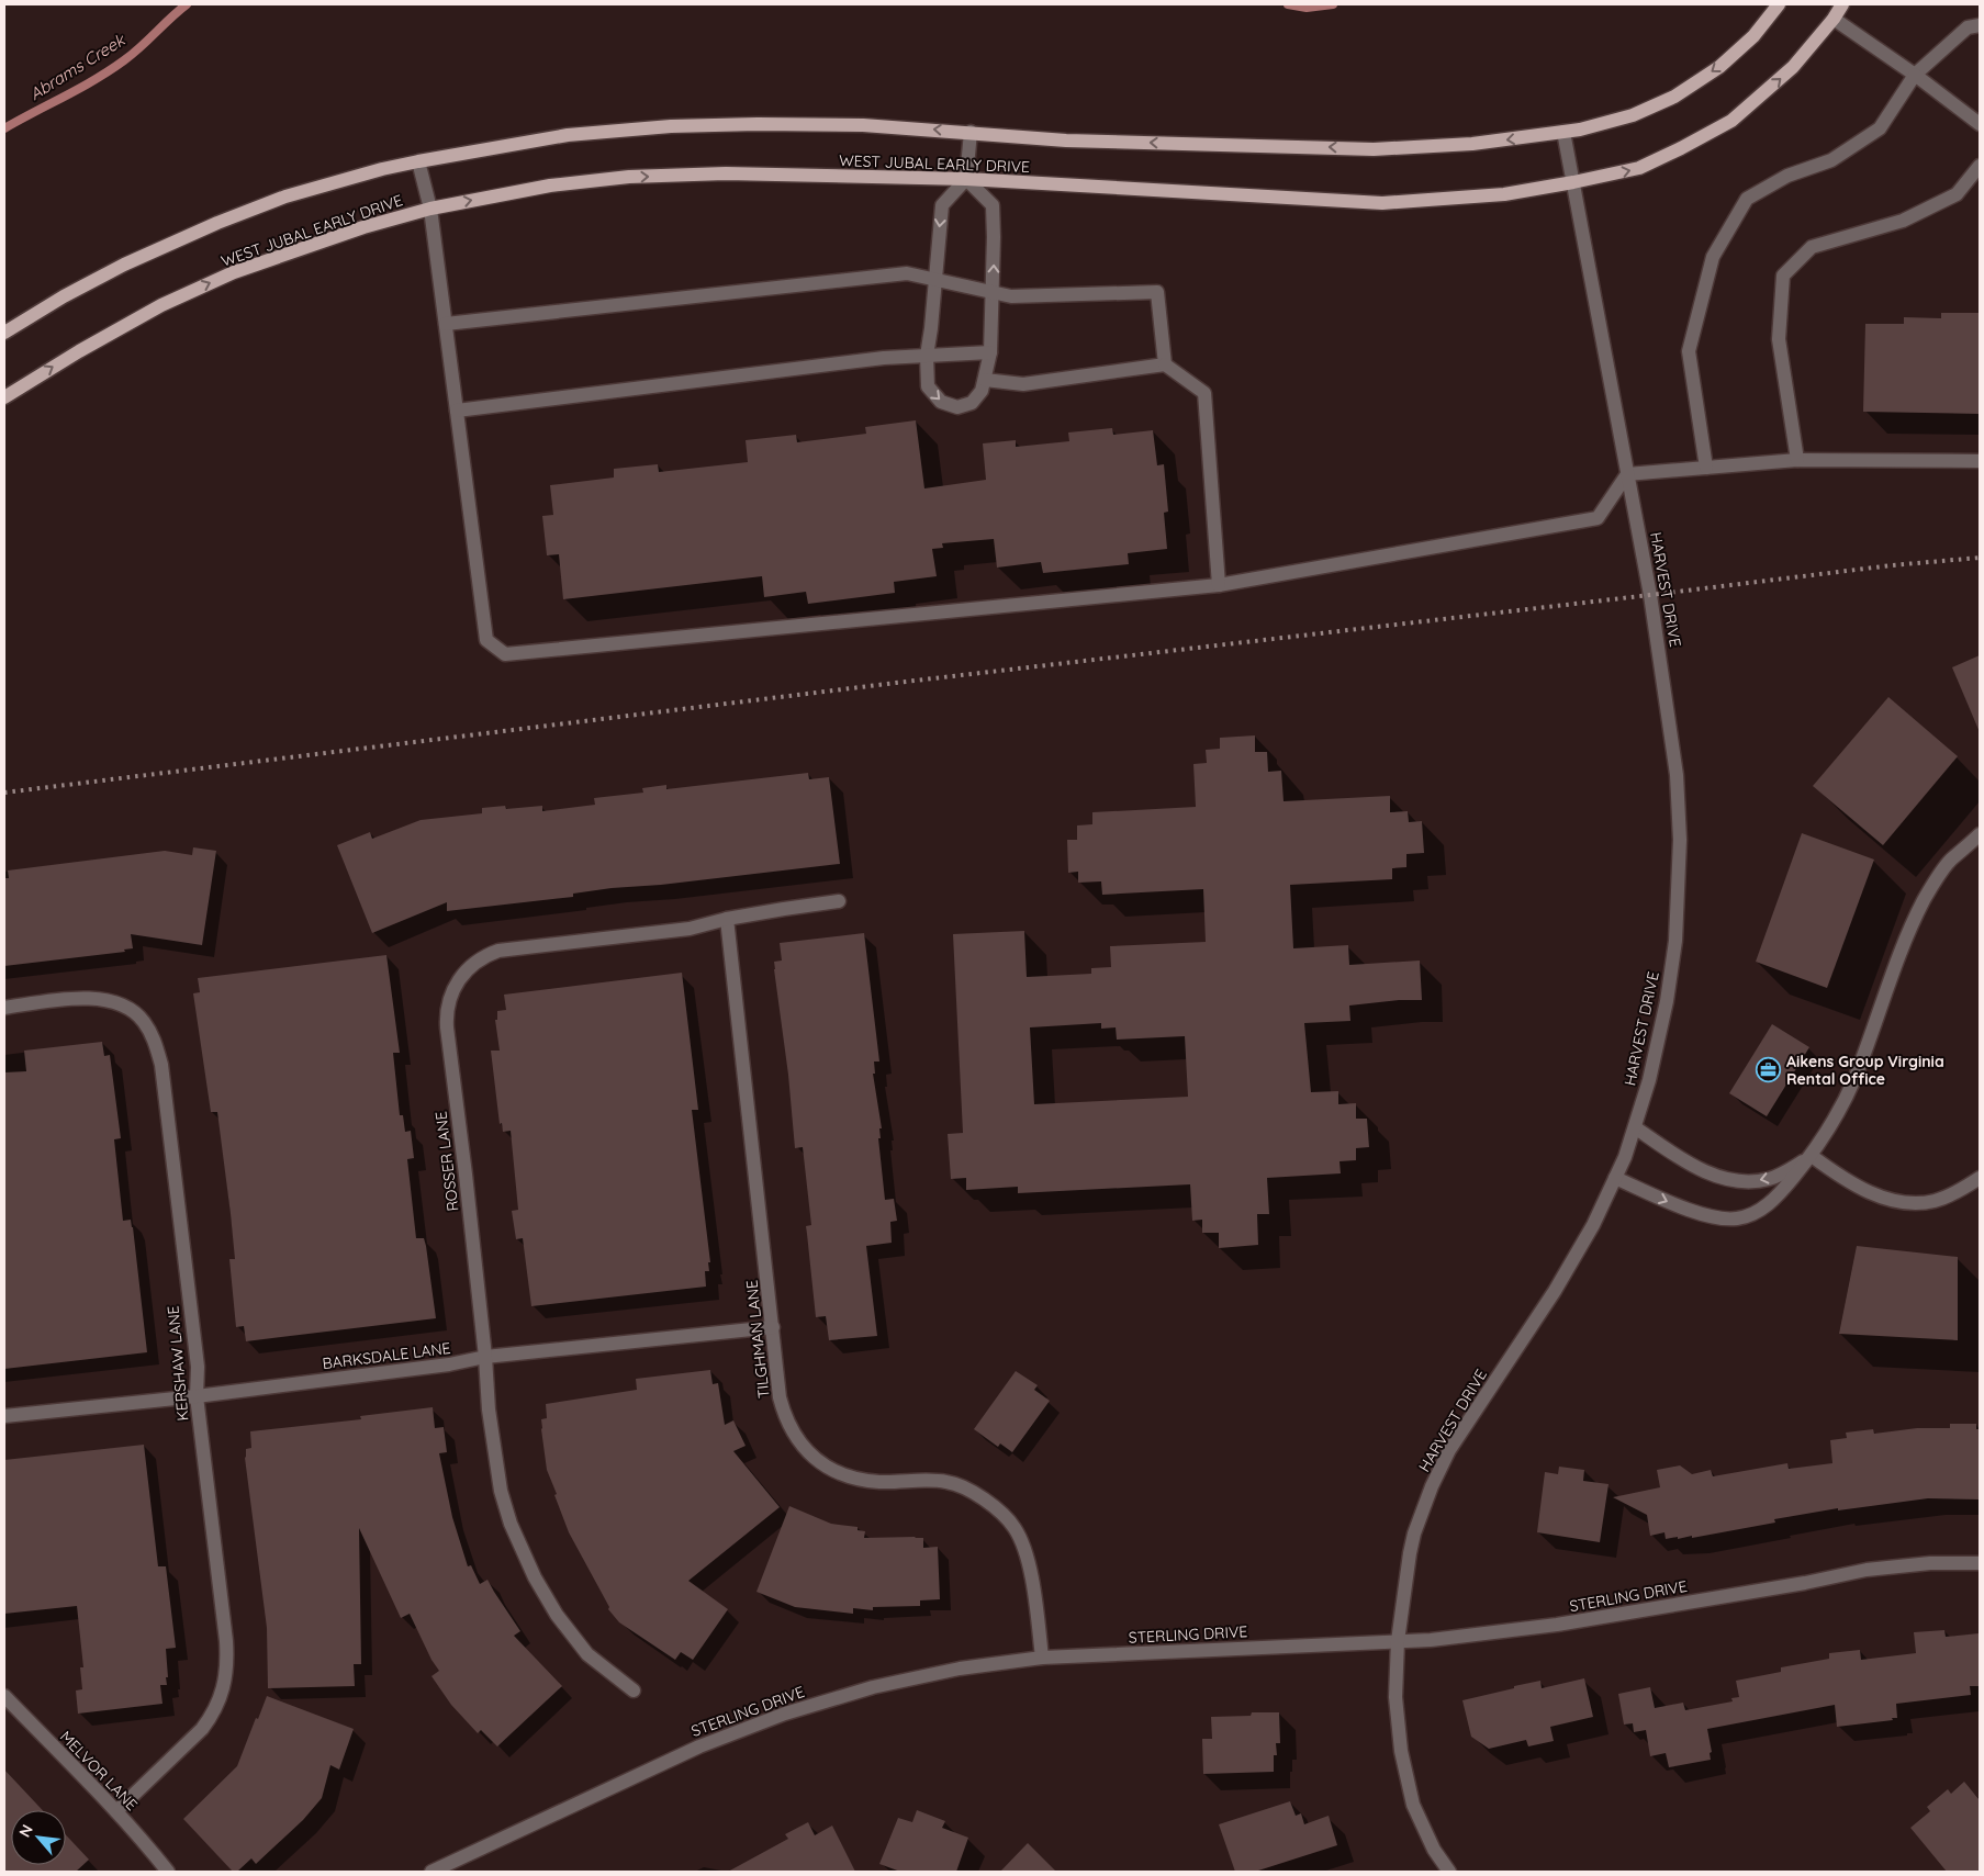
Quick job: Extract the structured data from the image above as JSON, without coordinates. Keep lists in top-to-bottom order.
{
  "streets": {
    "main road": ["WEST JUBAL EARLY DRIVE"],
    "street": [
      "HARVEST DRIVE",
      "ROSSER LANE",
      "TILGHMAN LANE",
      "BARKSDALE LANE",
      "KERSHAW LANE",
      "STERLING DRIVE",
      "MELVOR LANE"
    ]
  },
  "crossings": [
    ["WEST JUBAL EARLY DRIVE", "HARVEST DRIVE"],
    ["HARVEST DRIVE", "STERLING DRIVE"],
    ["ROSSER LANE", "TILGHMAN LANE"],
    ["ROSSER LANE", "BARKSDALE LANE"],
    ["TILGHMAN LANE", "BARKSDALE LANE"],
    ["TILGHMAN LANE", "STERLING DRIVE"],
    ["BARKSDALE LANE", "KERSHAW LANE"],
    ["KERSHAW LANE", "MELVOR LANE"]
  ],
  "water": ["Abrams Creek"],
  "places": {
    "office": ["Aikens Group Virginia Rental Office"]
  },
  "north": "top left"
}
